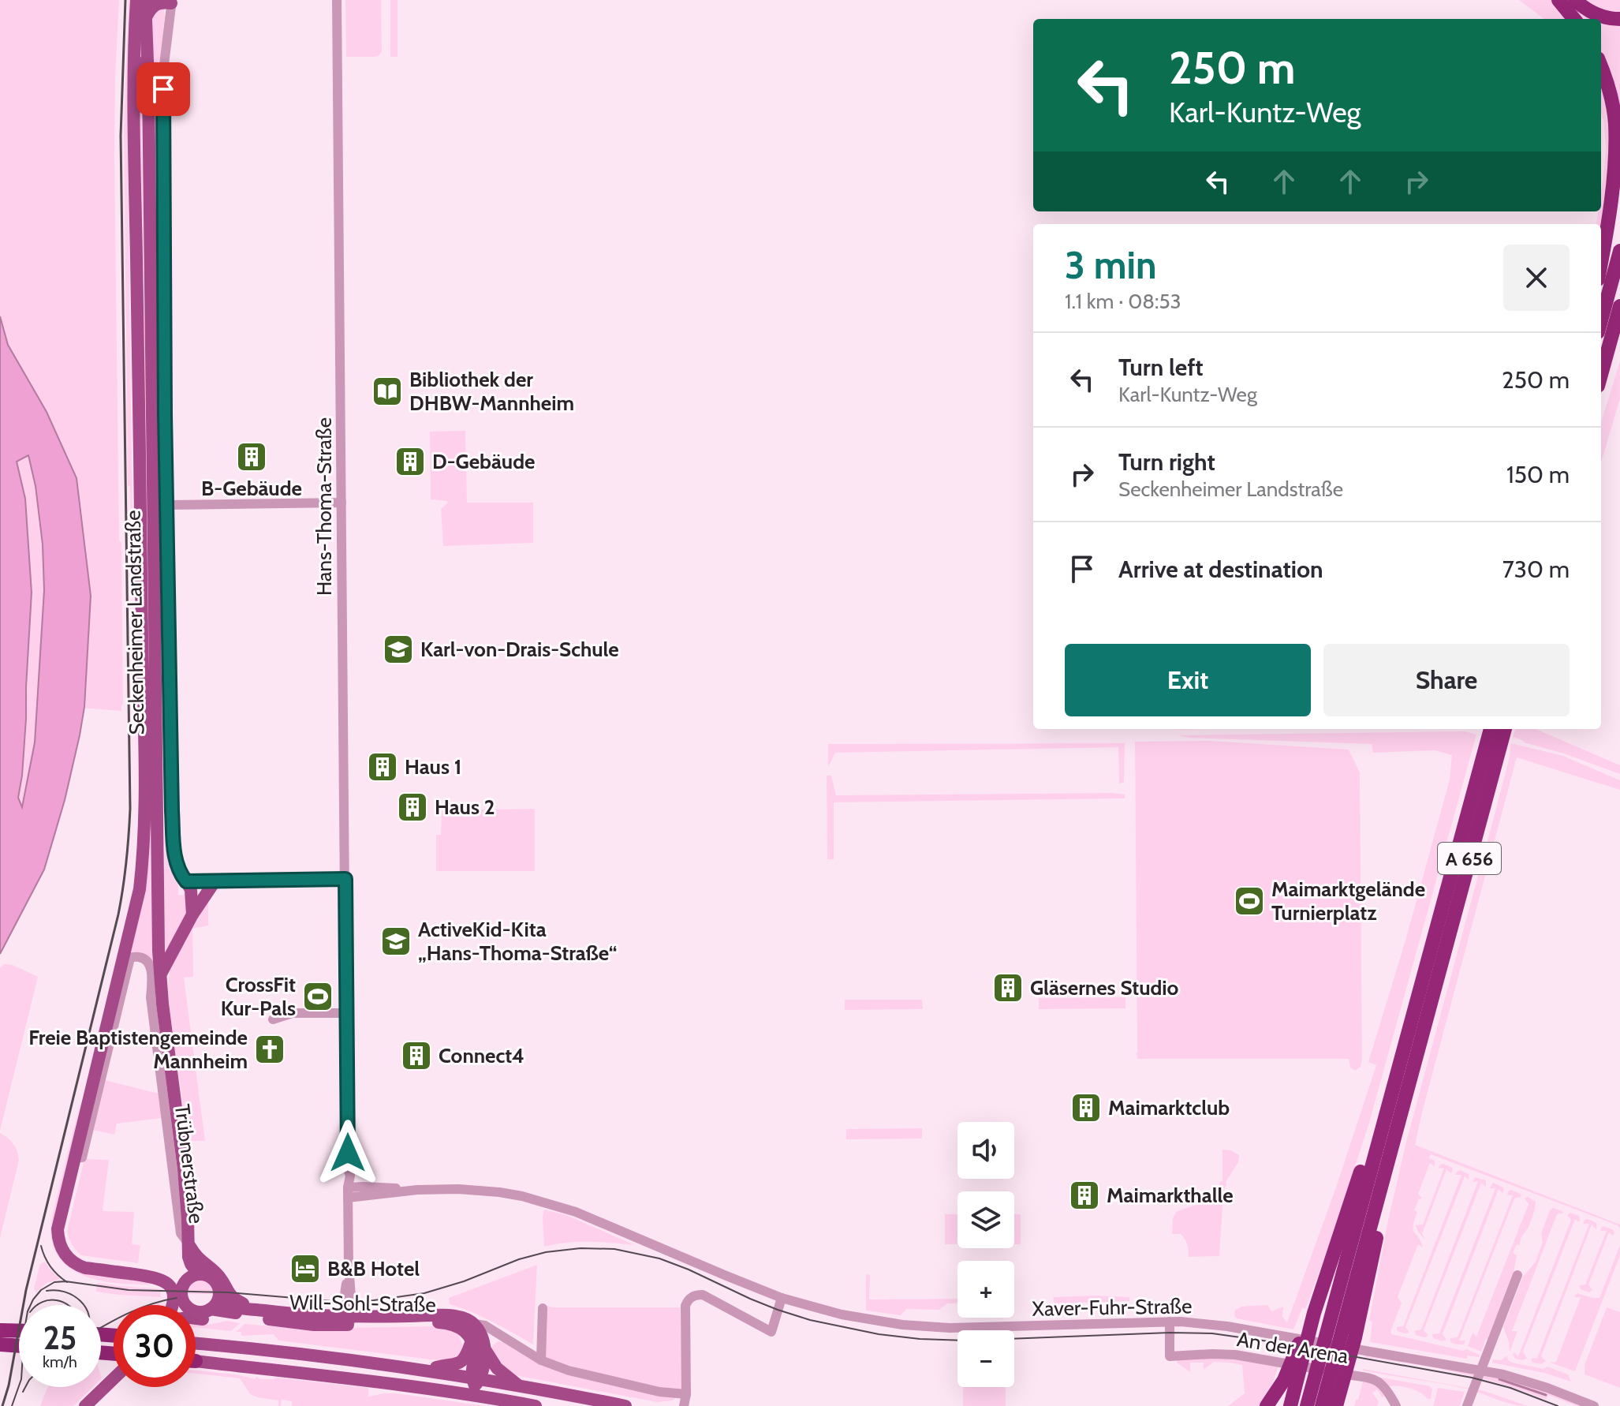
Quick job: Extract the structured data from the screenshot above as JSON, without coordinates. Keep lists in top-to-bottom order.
{
  "streets": {
    "highway": ["A 656"],
    "main road": ["Seckenheimer Landstraße", "Will-Sohl-Straße"],
    "street": [
      "Hans-Thoma-Straße",
      "Trübnerstraße",
      "Xaver-Fuhr-Straße",
      "An der Arena"
    ]
  },
  "crossings": [
    ["Hans-Thoma-Straße", "Will-Sohl-Straße"],
    ["Hans-Thoma-Straße", "Xaver-Fuhr-Straße"],
    ["Seckenheimer Landstraße", "Trübnerstraße"],
    ["Seckenheimer Landstraße", "Will-Sohl-Straße"],
    ["Xaver-Fuhr-Straße", "An der Arena"]
  ],
  "places": {
    "library": ["Bibliothek der DHBW-Mannheim"],
    "building": [
      "B-Gebäude",
      "D-Gebäude",
      "Haus 1",
      "Haus 2",
      "Gläsernes Studio",
      "Connect4",
      "Maimarktclub",
      "Maimarkthalle"
    ],
    "school or university": ["Karl-von-Drais-Schule", "ActiveKid-Kita „Hans-Thoma-Straße“"],
    "sports": ["Maimarktgelände Turnierplatz", "CrossFit Kur-Pals"],
    "church": ["Freie Baptistengemeinde Mannheim"],
    "hotel": ["B&B Hotel"]
  },
  "page": {
    "turn": ["250 m", "Karl-Kuntz-Weg"],
    "heading": ["3 min", "1.1 km · 08:53"],
    "list": [
      {
        "name": "Turn left",
        "note": "Karl-Kuntz-Weg",
        "value": "250 m"
      },
      {
        "name": "Turn right",
        "note": "Seckenheimer Landstraße",
        "value": "150 m"
      },
      {
        "name": "Arrive at destination",
        "value": "730 m"
      }
    ],
    "buttons": ["Exit", "Share"],
    "map_buttons": ["+", "−"],
    "speed": "25 km/h",
    "limit": "30"
  }
}
